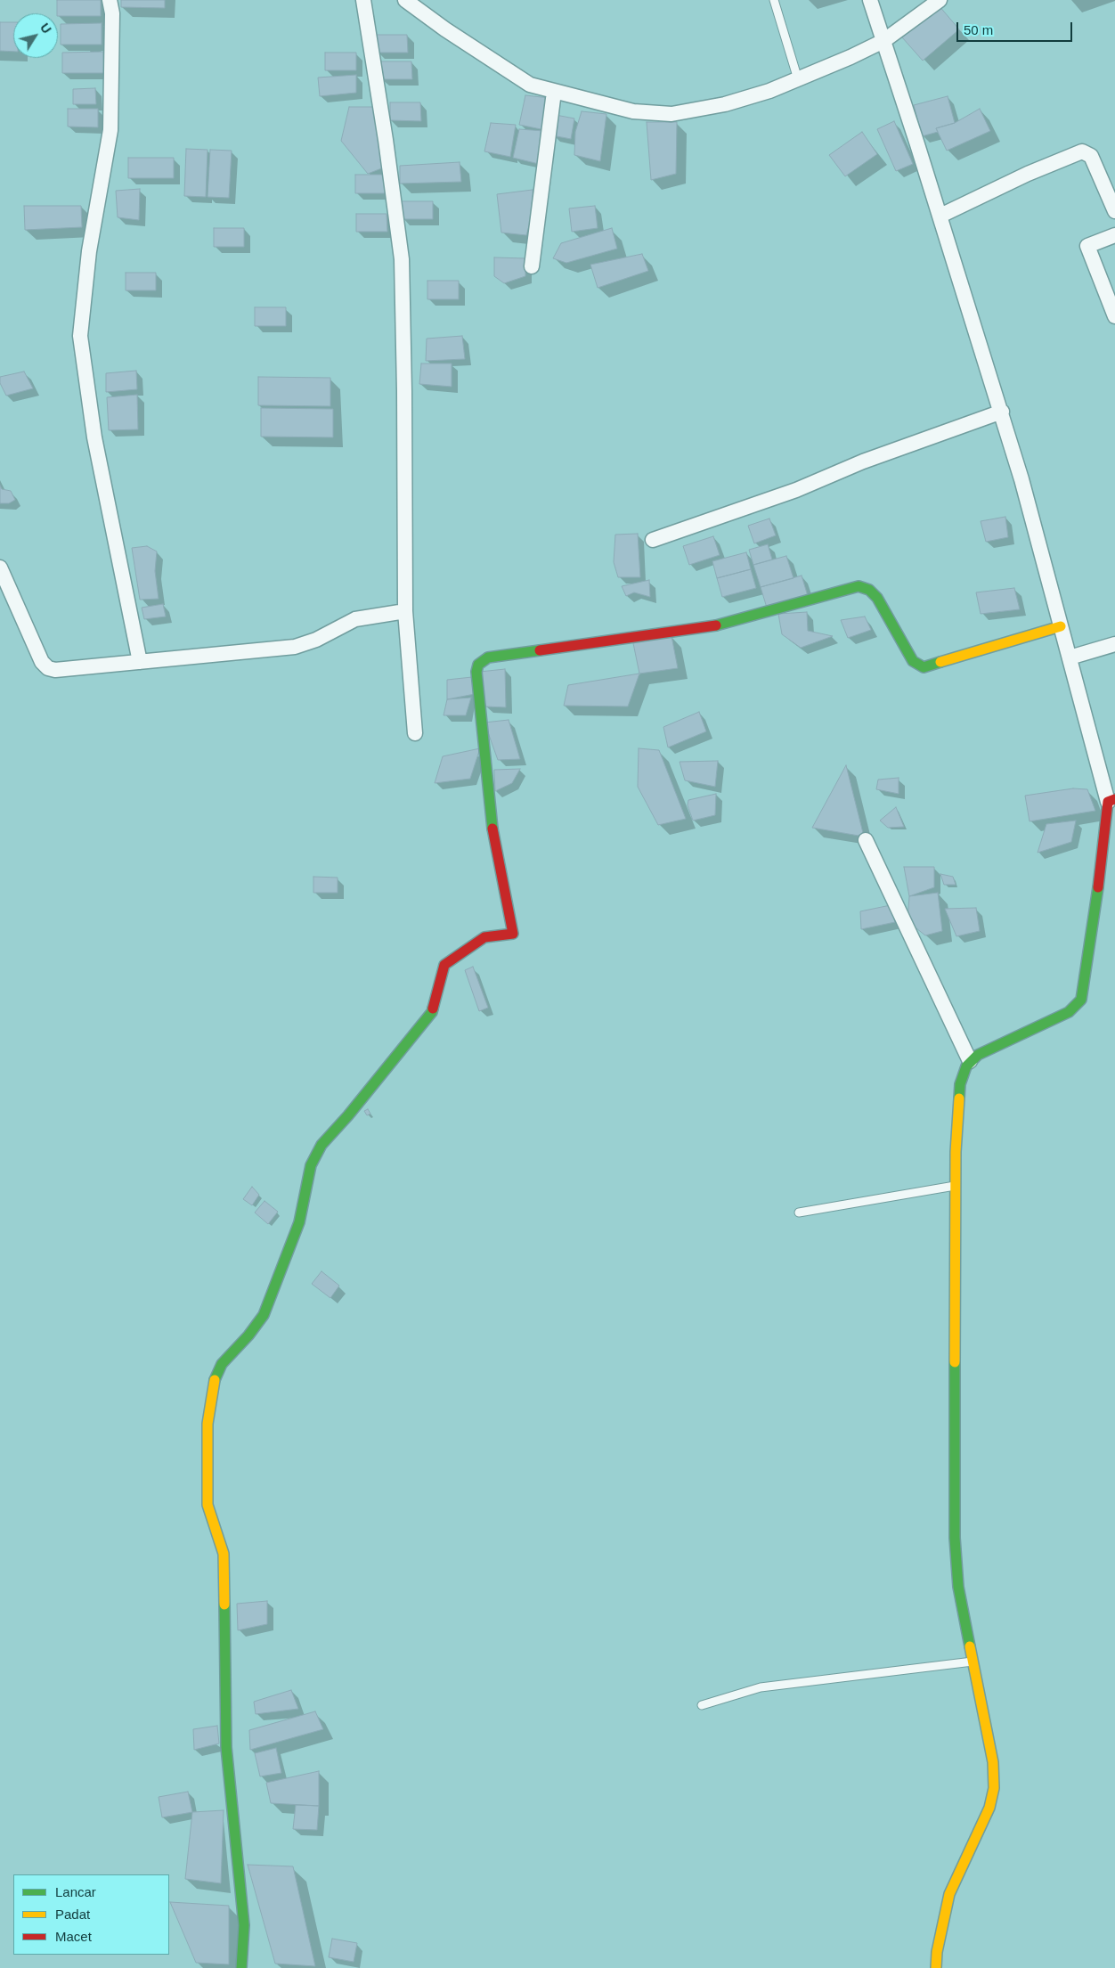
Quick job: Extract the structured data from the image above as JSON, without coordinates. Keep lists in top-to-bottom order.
{
  "legend": ["Lancar", "Padat", "Macet"],
  "scale_bar": "50 m",
  "north": "top right"
}
